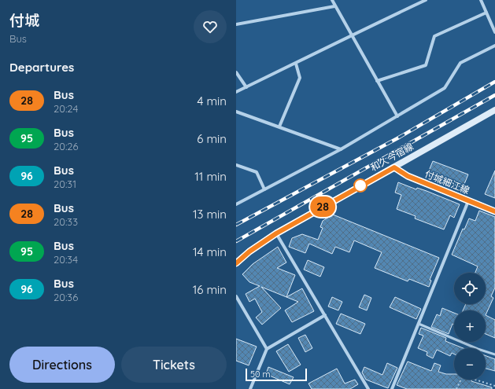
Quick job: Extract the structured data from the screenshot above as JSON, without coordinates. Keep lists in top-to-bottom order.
{
  "streets": {
    "main road": ["和久今宿線", "付城細江線"]
  },
  "crossings": [
    ["和久今宿線", "付城細江線"]
  ],
  "lines": ["bus line 28"],
  "scale_bar": "50 m",
  "page": {
    "heading": [
      ["付城", "Bus"],
      "Departures"
    ],
    "on_map": "28",
    "list": [
      {
        "mark": "28",
        "name": "Bus",
        "note": "20:24",
        "value": "4 min"
      },
      {
        "mark": "95",
        "name": "Bus",
        "note": "20:26",
        "value": "6 min"
      },
      {
        "mark": "96",
        "name": "Bus",
        "note": "20:31",
        "value": "11 min"
      },
      {
        "mark": "28",
        "name": "Bus",
        "note": "20:33",
        "value": "13 min"
      },
      {
        "mark": "95",
        "name": "Bus",
        "note": "20:34",
        "value": "14 min"
      },
      {
        "mark": "96",
        "name": "Bus",
        "note": "20:36",
        "value": "16 min"
      }
    ],
    "map_buttons": ["+", "−"],
    "buttons": ["Directions", "Tickets"],
    "scale": "50 m"
  }
}
